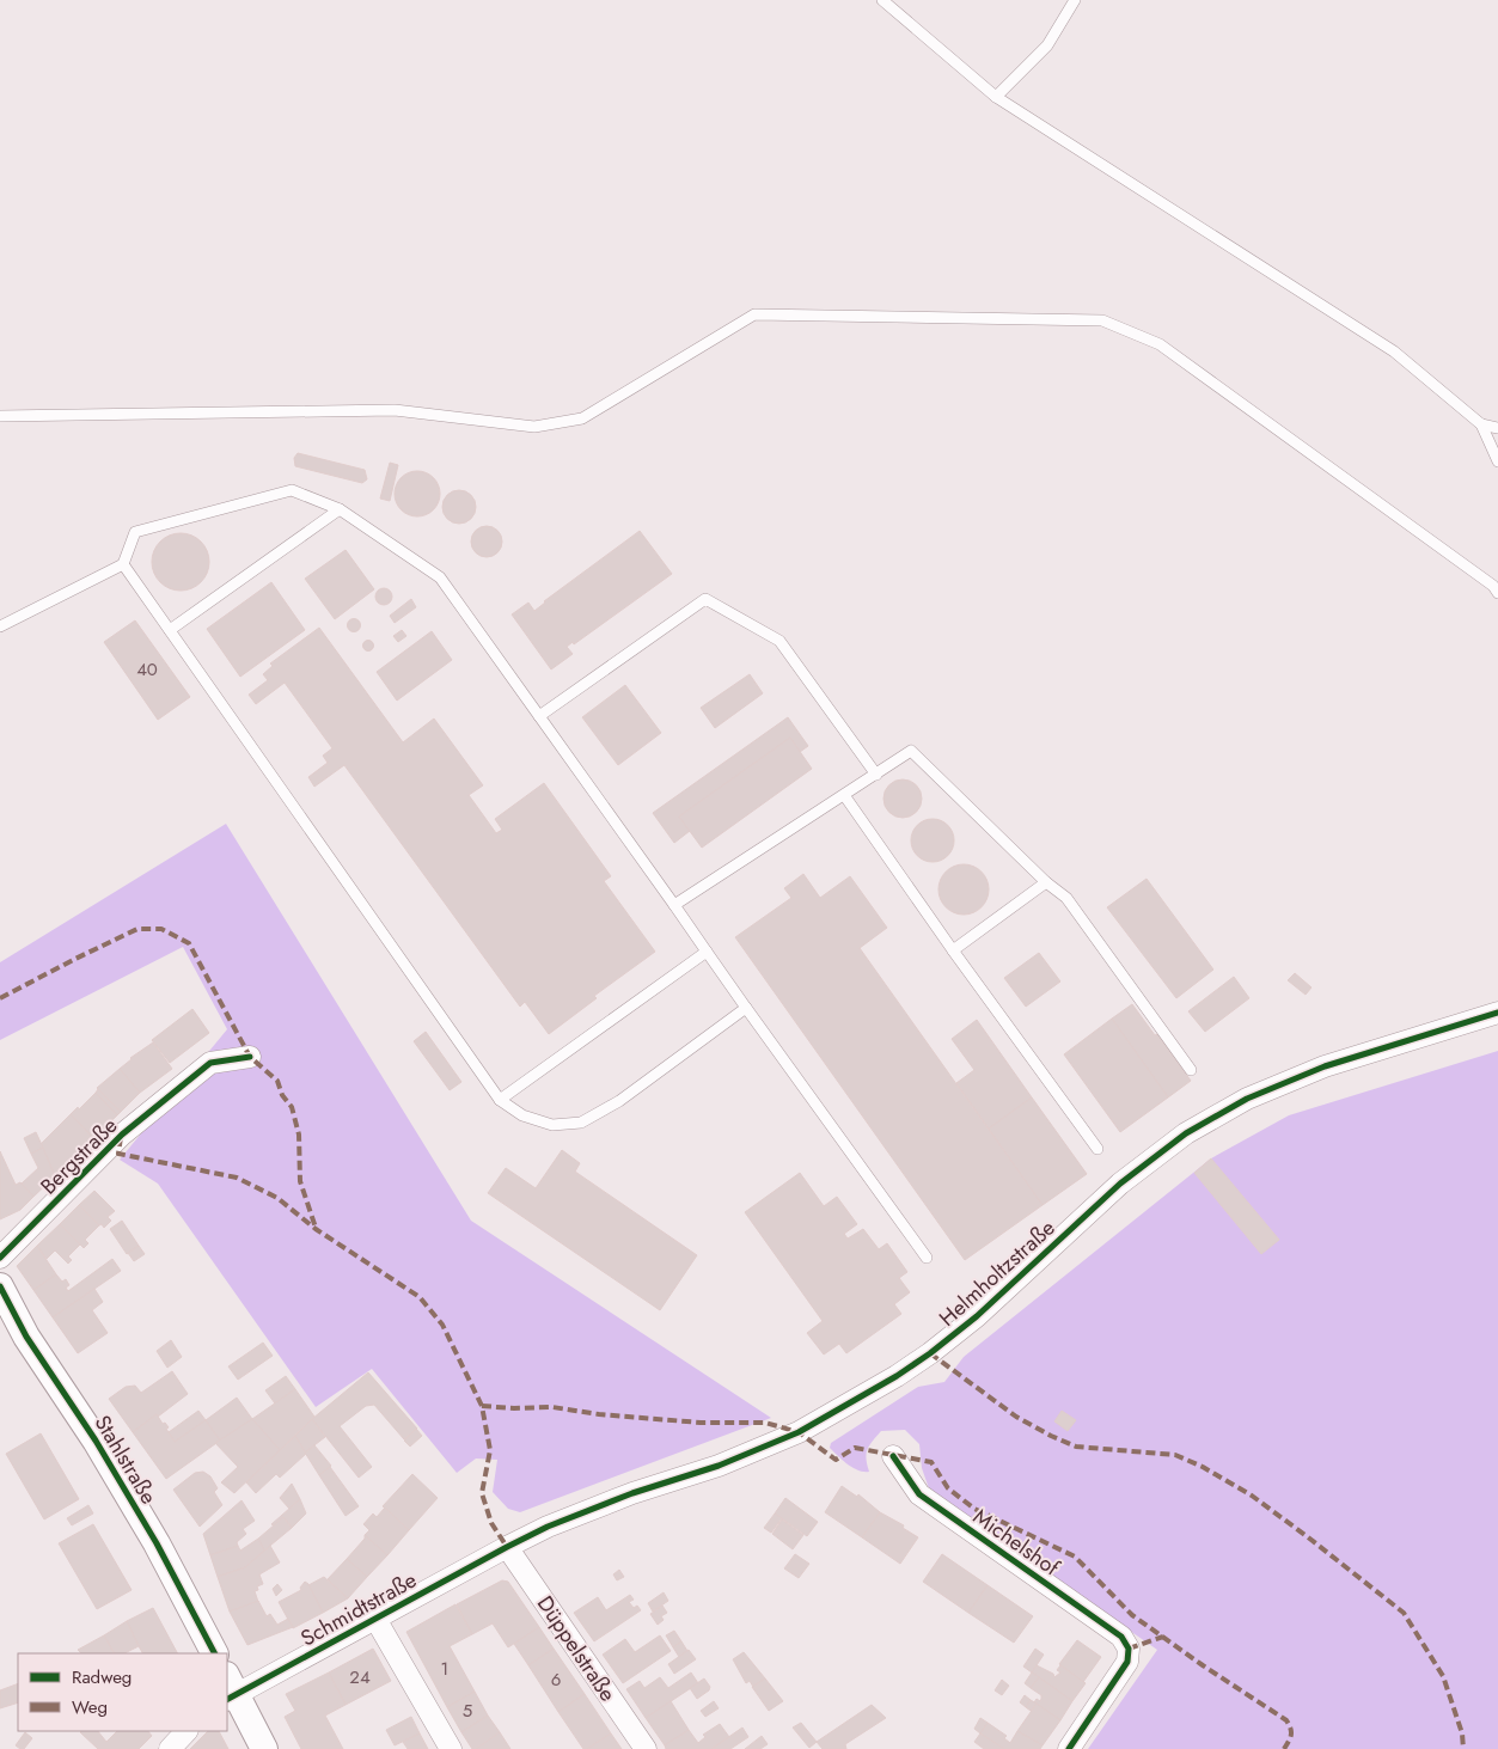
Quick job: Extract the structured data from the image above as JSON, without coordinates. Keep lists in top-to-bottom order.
{
  "streets": {
    "street": [
      "Bergstraße",
      "Helmholtzstraße",
      "Stahlstraße",
      "Michelshof",
      "Schmidtstraße",
      "Düppelstraße"
    ]
  },
  "crossings": [
    ["Helmholtzstraße", "Schmidtstraße"],
    ["Helmholtzstraße", "Düppelstraße"],
    ["Schmidtstraße", "Düppelstraße"]
  ],
  "house_numbers": [
    "40",
    "1",
    "24",
    "6",
    "5"
  ],
  "legend": ["Radweg", "Weg"]
}
